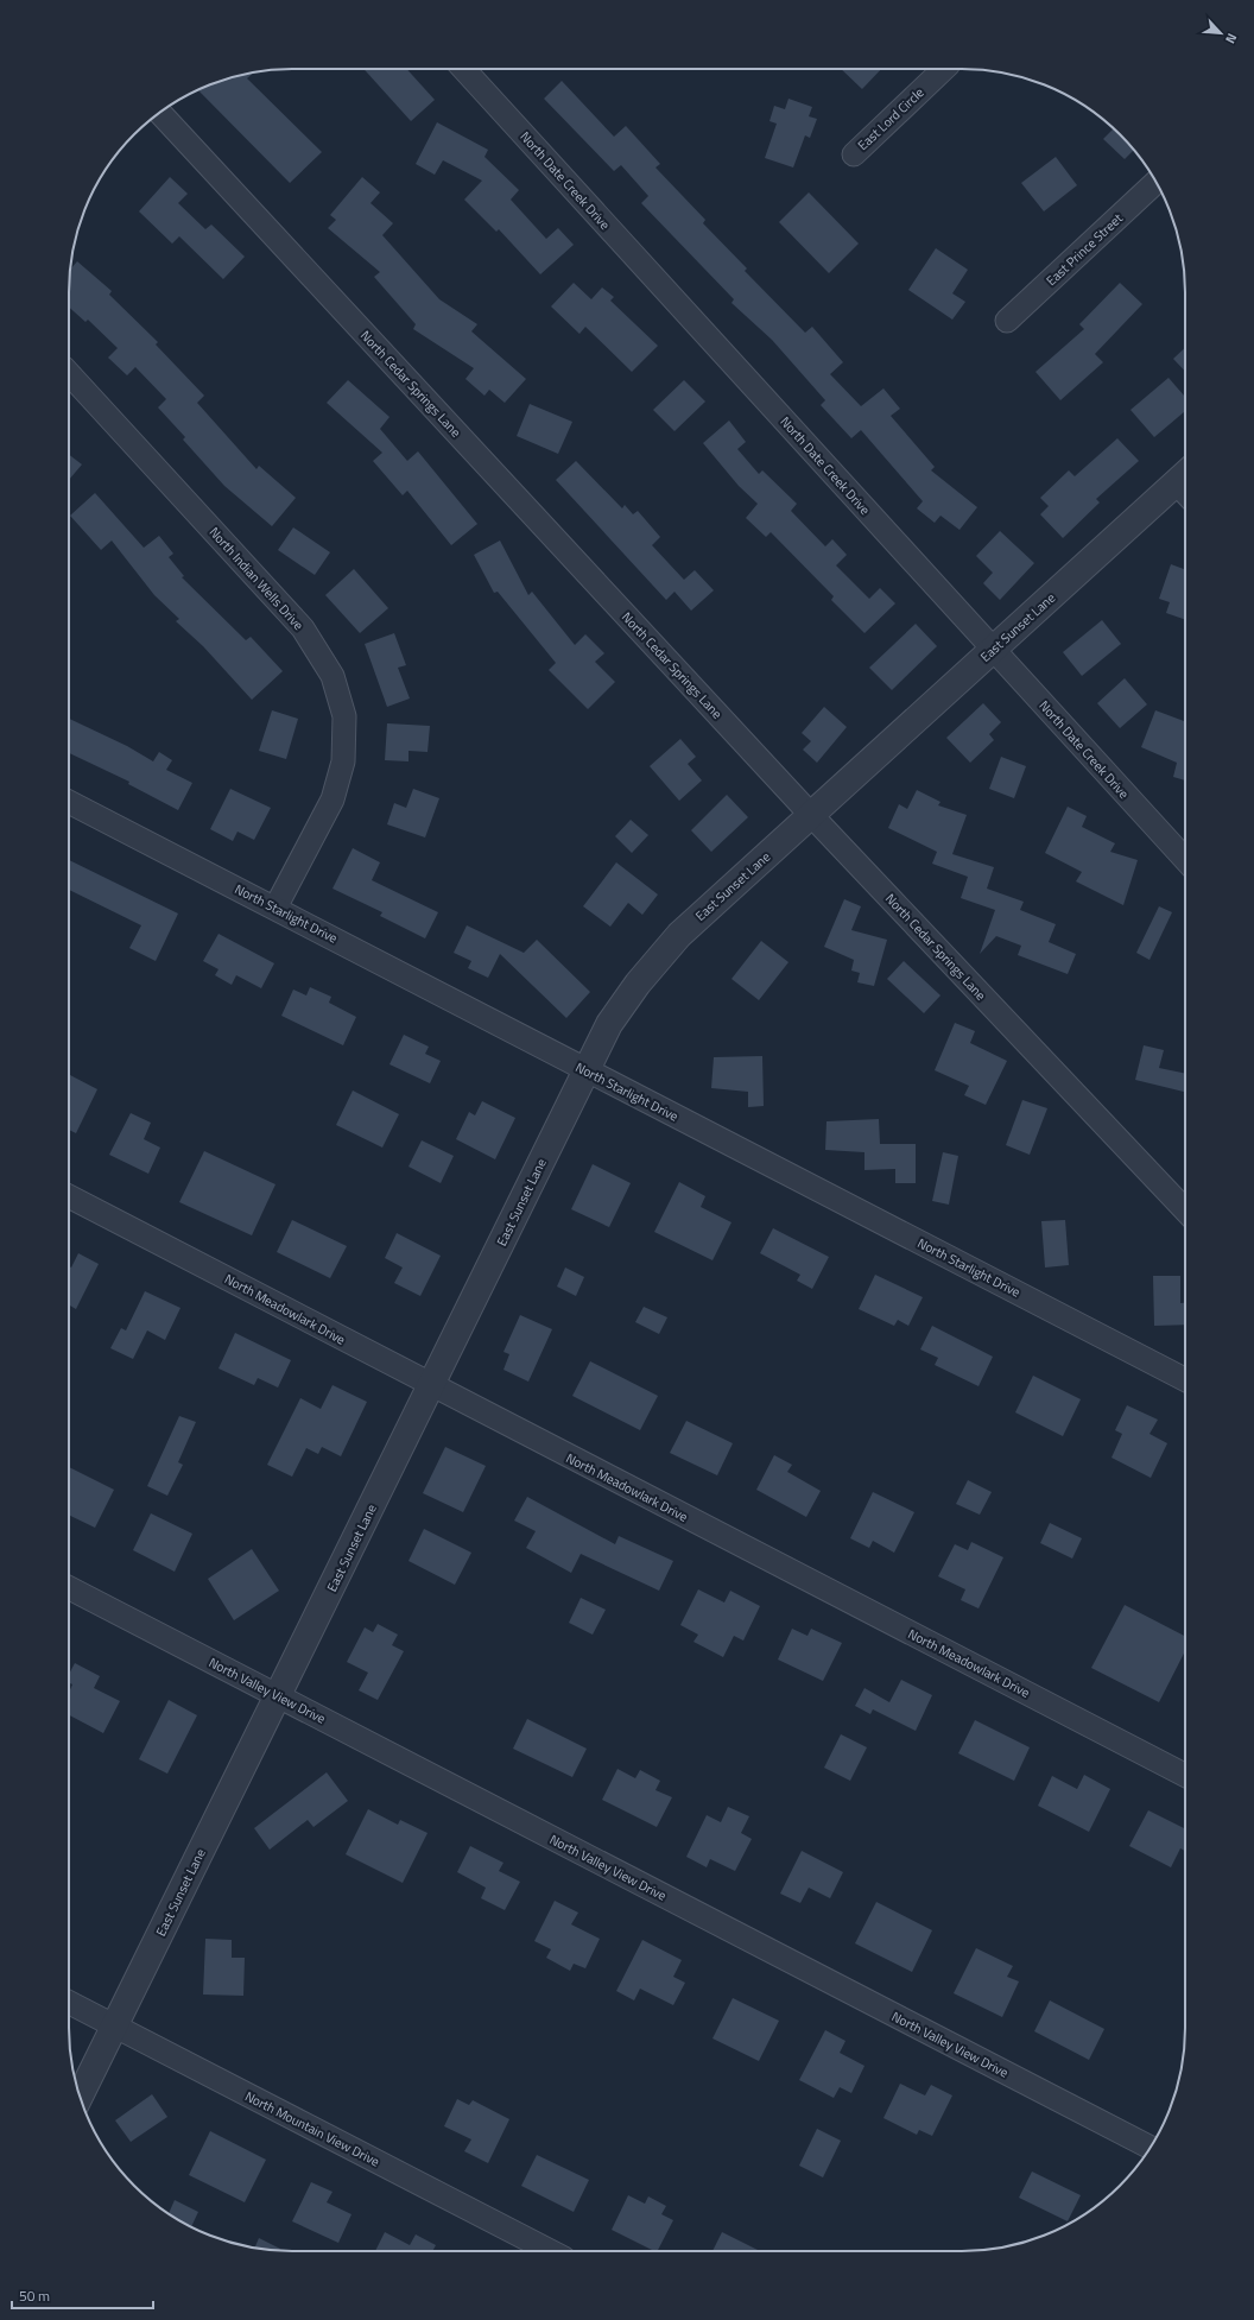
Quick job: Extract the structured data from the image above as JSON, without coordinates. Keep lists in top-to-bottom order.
{
  "streets": {
    "street": [
      "East Lord Circle",
      "North Date Creek Drive",
      "East Prince Street",
      "North Cedar Springs Lane",
      "North Indian Wells Drive",
      "East Sunset Lane",
      "North Starlight Drive",
      "North Meadowlark Drive",
      "North Valley View Drive",
      "North Mountain View Drive"
    ]
  },
  "crossings": [
    ["North Date Creek Drive", "East Sunset Lane"],
    ["North Cedar Springs Lane", "East Sunset Lane"],
    ["North Indian Wells Drive", "North Starlight Drive"],
    ["East Sunset Lane", "North Starlight Drive"],
    ["East Sunset Lane", "North Meadowlark Drive"],
    ["East Sunset Lane", "North Valley View Drive"],
    ["East Sunset Lane", "North Mountain View Drive"]
  ],
  "scale_bar": "50 m",
  "north": "bottom right"
}
